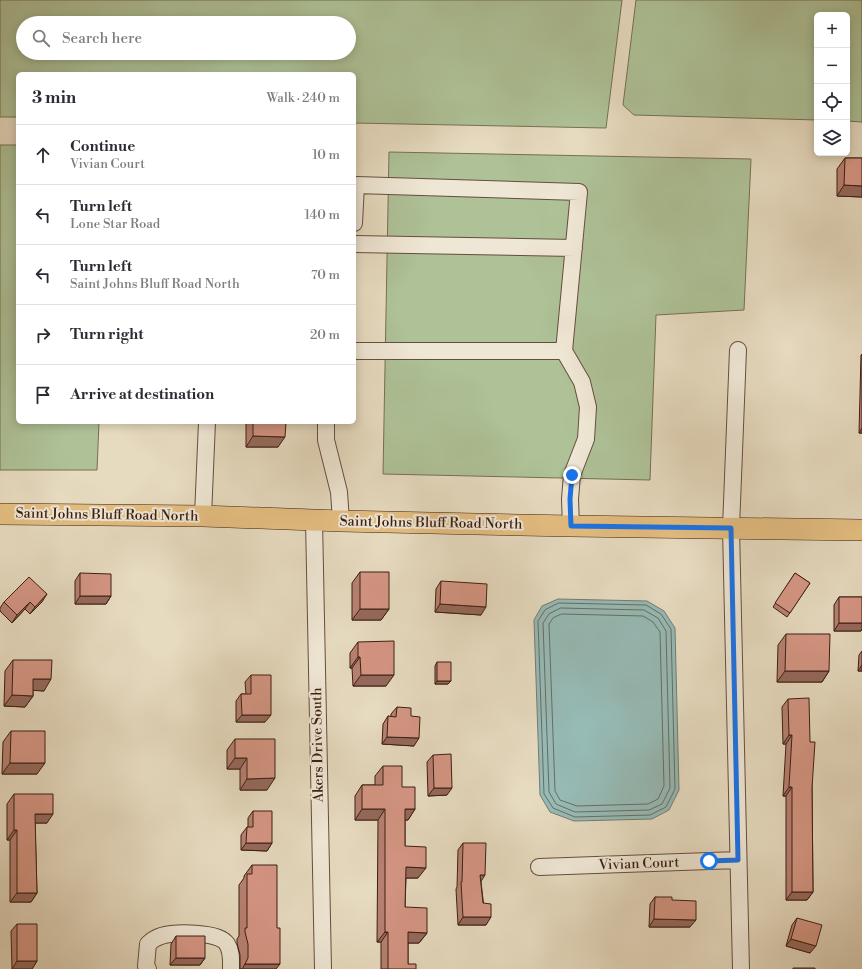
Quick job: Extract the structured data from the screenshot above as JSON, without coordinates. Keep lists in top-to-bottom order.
{
  "streets": {
    "main road": ["Saint Johns Bluff Road North"],
    "street": ["Akers Drive South", "Vivian Court"]
  },
  "crossings": [
    ["Saint Johns Bluff Road North", "Akers Drive South"]
  ],
  "page": {
    "map_buttons": ["+", "−"],
    "search": "Search here",
    "heading": ["3 min", "Walk · 240 m"],
    "list": [
      ["Continue", "Vivian Court", "10 m"],
      ["Turn left", "Lone Star Road", "140 m"],
      ["Turn left", "Saint Johns Bluff Road North", "70 m"],
      ["Turn right", "20 m"],
      "Arrive at destination"
    ]
  }
}
